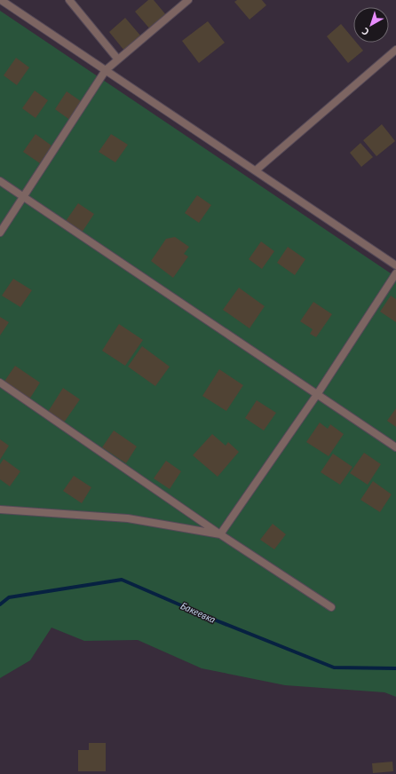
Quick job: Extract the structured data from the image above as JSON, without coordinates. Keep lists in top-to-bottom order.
{
  "water": ["Бакеевка"],
  "north": "bottom left"
}
